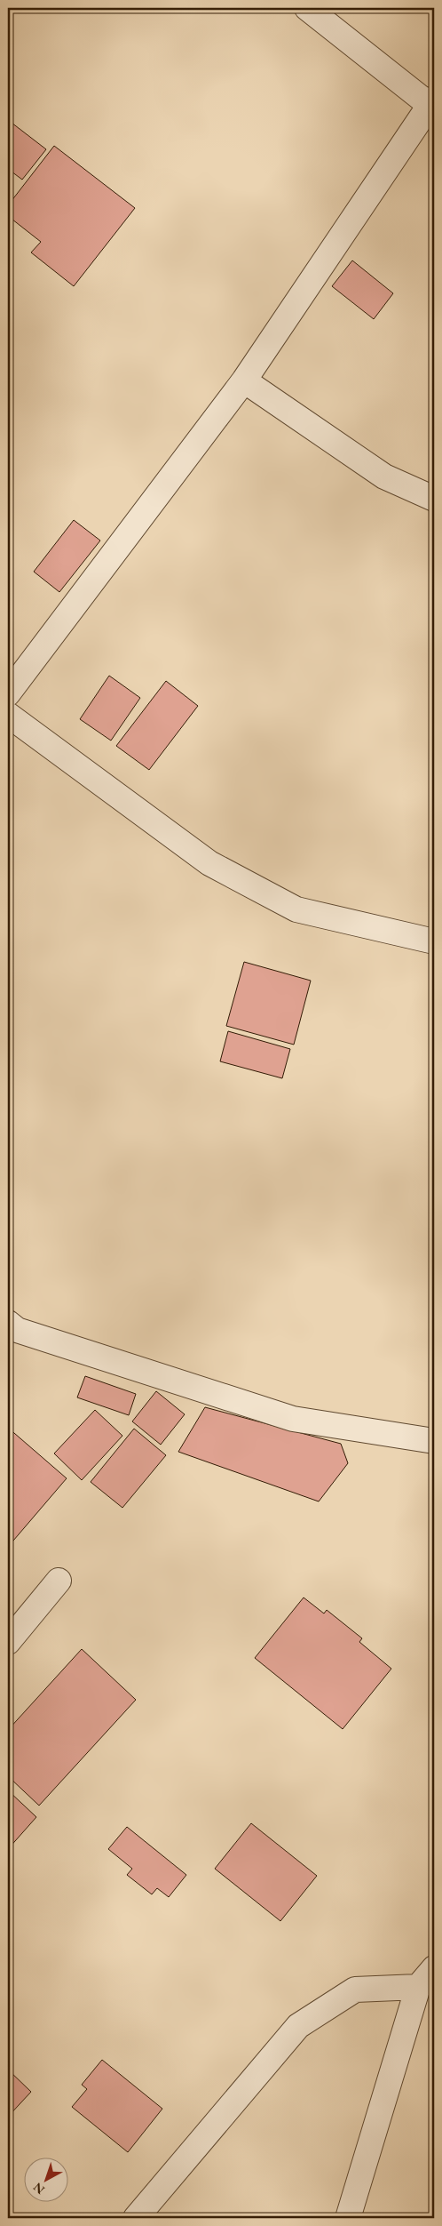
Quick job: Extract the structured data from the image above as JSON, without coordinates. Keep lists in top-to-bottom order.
{
  "north": "bottom left"
}
